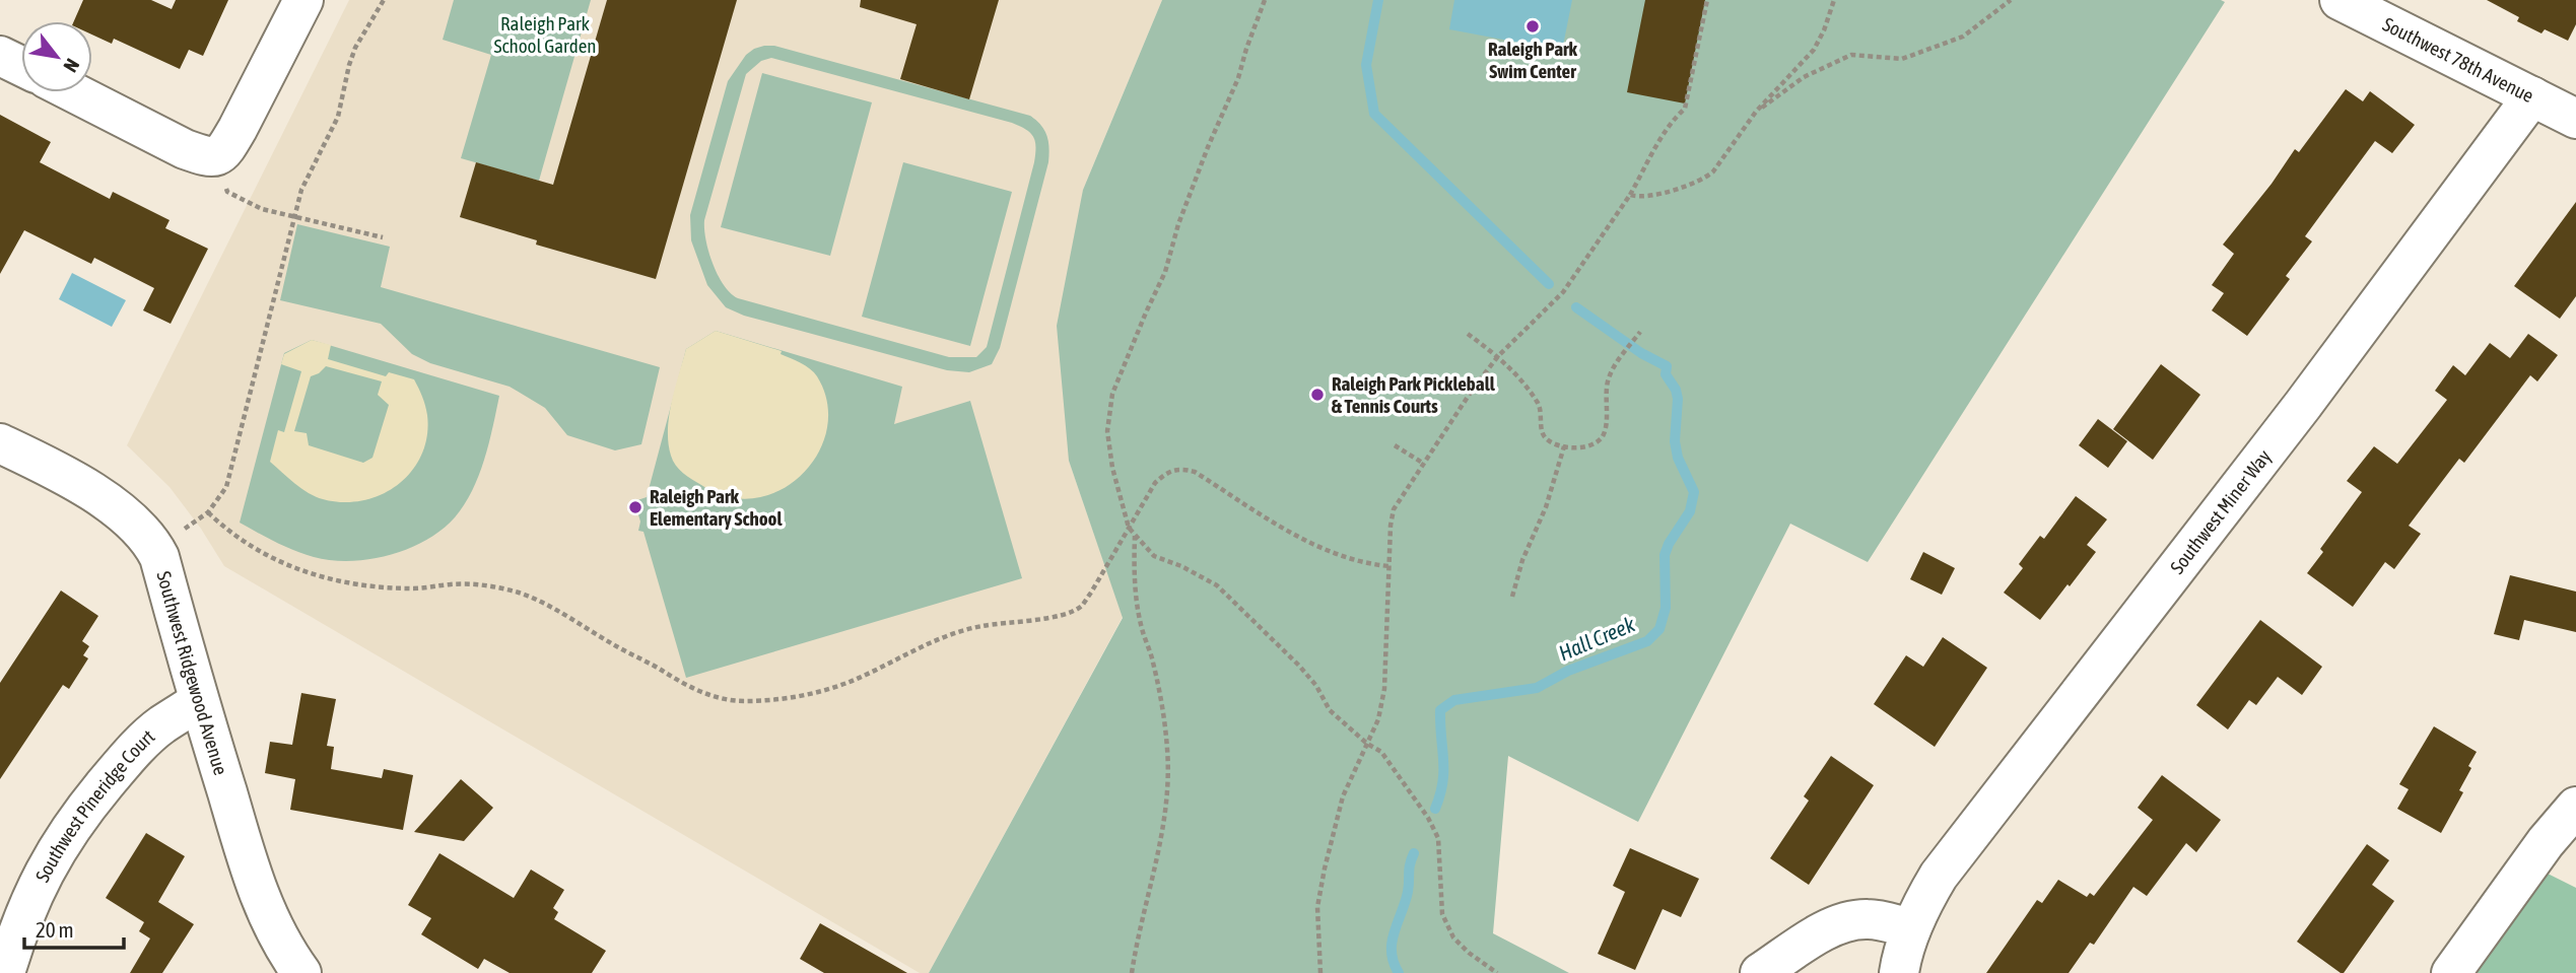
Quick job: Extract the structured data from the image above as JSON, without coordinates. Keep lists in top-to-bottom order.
{
  "streets": {
    "street": [
      "Southwest 78th Avenue",
      "Southwest Miner Way",
      "Southwest Ridgewood Avenue",
      "Southwest Pineridge Court"
    ]
  },
  "crossings": [
    ["Southwest 78th Avenue", "Southwest Miner Way"],
    ["Southwest Ridgewood Avenue", "Southwest Pineridge Court"]
  ],
  "water": ["Hall Creek"],
  "parks": ["Raleigh Park School Garden"],
  "places": ["Raleigh Park Swim Center", "Raleigh Park Pickleball & Tennis Courts", "Raleigh Park Elementary School"],
  "scale_bar": "20 m",
  "north": "bottom right"
}
